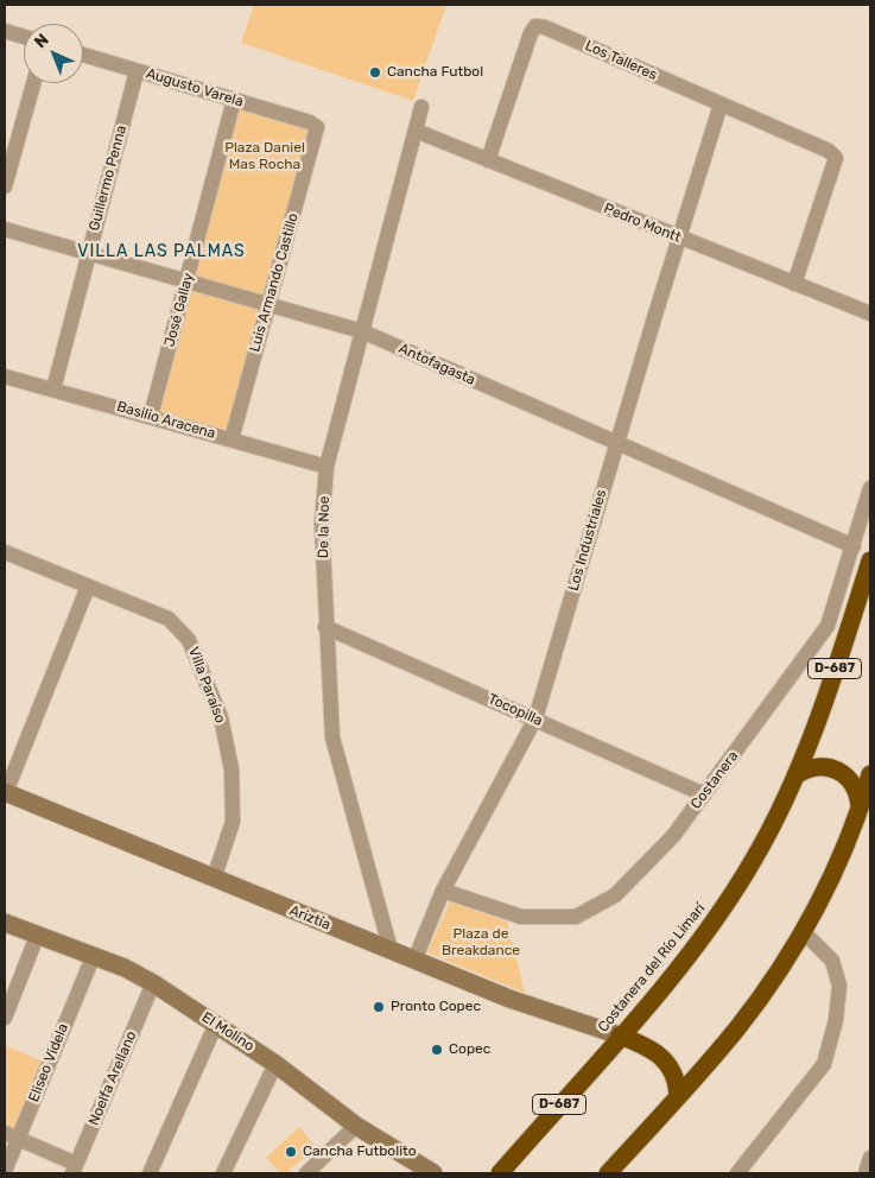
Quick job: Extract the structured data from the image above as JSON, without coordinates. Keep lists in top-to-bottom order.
{
  "streets": {
    "highway": ["D-687", "Costanera del Río Limarí"],
    "main road": ["Ariztía", "El Molino"],
    "street": [
      "Los Talleres",
      "Augusto Varela",
      "Guillermo Penna",
      "Pedro Montt",
      "Luis Armando Castillo",
      "José Gallay",
      "Antofagasta",
      "Basilio Aracena",
      "De la Noe",
      "Los Industriales",
      "Villa Paraíso",
      "Tocopilla",
      "Costanera",
      "Eliseo Videla",
      "Noelfa Arellano"
    ]
  },
  "crossings": [
    ["Los Talleres", "Pedro Montt"],
    ["Los Talleres", "Los Industriales"],
    ["Augusto Varela", "Guillermo Penna"],
    ["Augusto Varela", "Luis Armando Castillo"],
    ["Augusto Varela", "José Gallay"],
    ["Guillermo Penna", "Antofagasta"],
    ["Guillermo Penna", "Basilio Aracena"],
    ["Pedro Montt", "De la Noe"],
    ["Pedro Montt", "Los Industriales"],
    ["Luis Armando Castillo", "Antofagasta"],
    ["Luis Armando Castillo", "Basilio Aracena"],
    ["José Gallay", "Antofagasta"],
    ["José Gallay", "Basilio Aracena"],
    ["Antofagasta", "De la Noe"],
    ["Antofagasta", "Los Industriales"],
    ["Antofagasta", "Costanera"],
    ["Basilio Aracena", "De la Noe"],
    ["De la Noe", "Tocopilla"],
    ["De la Noe", "Ariztía"],
    ["Los Industriales", "Tocopilla"],
    ["Los Industriales", "Costanera"],
    ["Los Industriales", "Ariztía"],
    ["Villa Paraíso", "Ariztía"],
    ["Tocopilla", "Costanera"],
    ["Ariztía", "Costanera del Río Limarí"],
    ["El Molino", "Eliseo Videla"],
    ["El Molino", "Noelfa Arellano"]
  ],
  "districts": ["VILLA LAS PALMAS"],
  "parks": ["Plaza Daniel Mas Rocha", "Plaza de Breakdance"],
  "places": [
    "Cancha Futbol",
    "Pronto Copec",
    "Copec",
    "Cancha Futbolito"
  ],
  "north": "top left"
}
